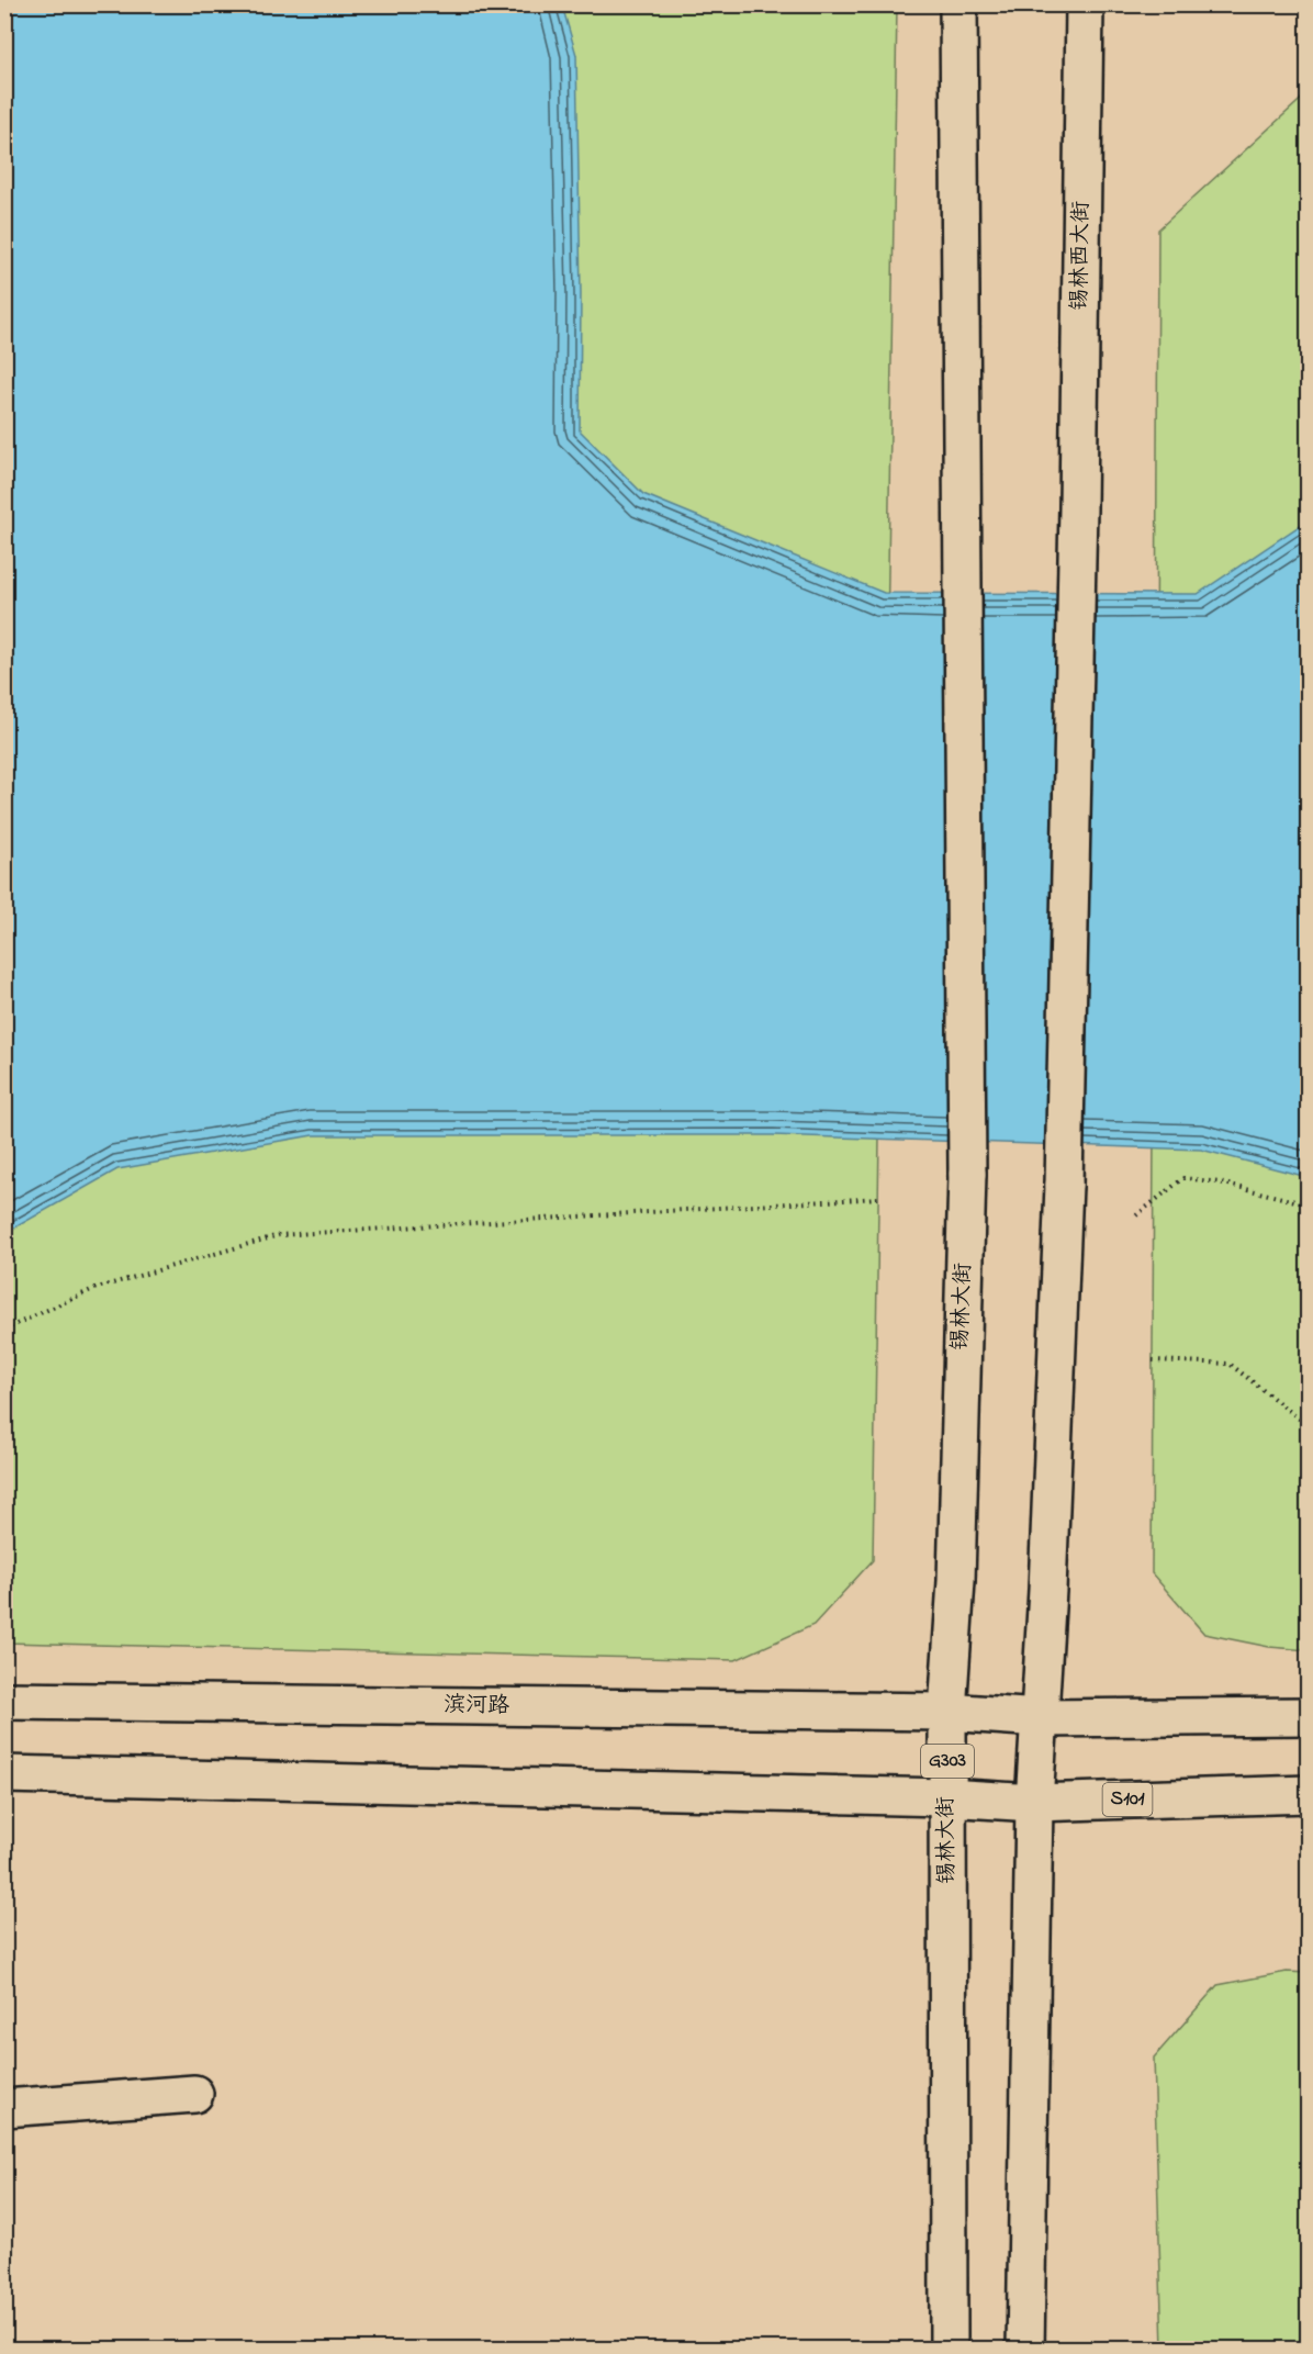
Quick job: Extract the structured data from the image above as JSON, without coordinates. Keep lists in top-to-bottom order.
{
  "streets": {
    "main road": [
      "锡林西大街",
      "锡林大街",
      "滨河路",
      "G303",
      "S101"
    ]
  },
  "crossings": [
    ["锡林西大街", "滨河路"],
    ["锡林大街", "滨河路"],
    ["锡林大街", "S101"]
  ]
}
